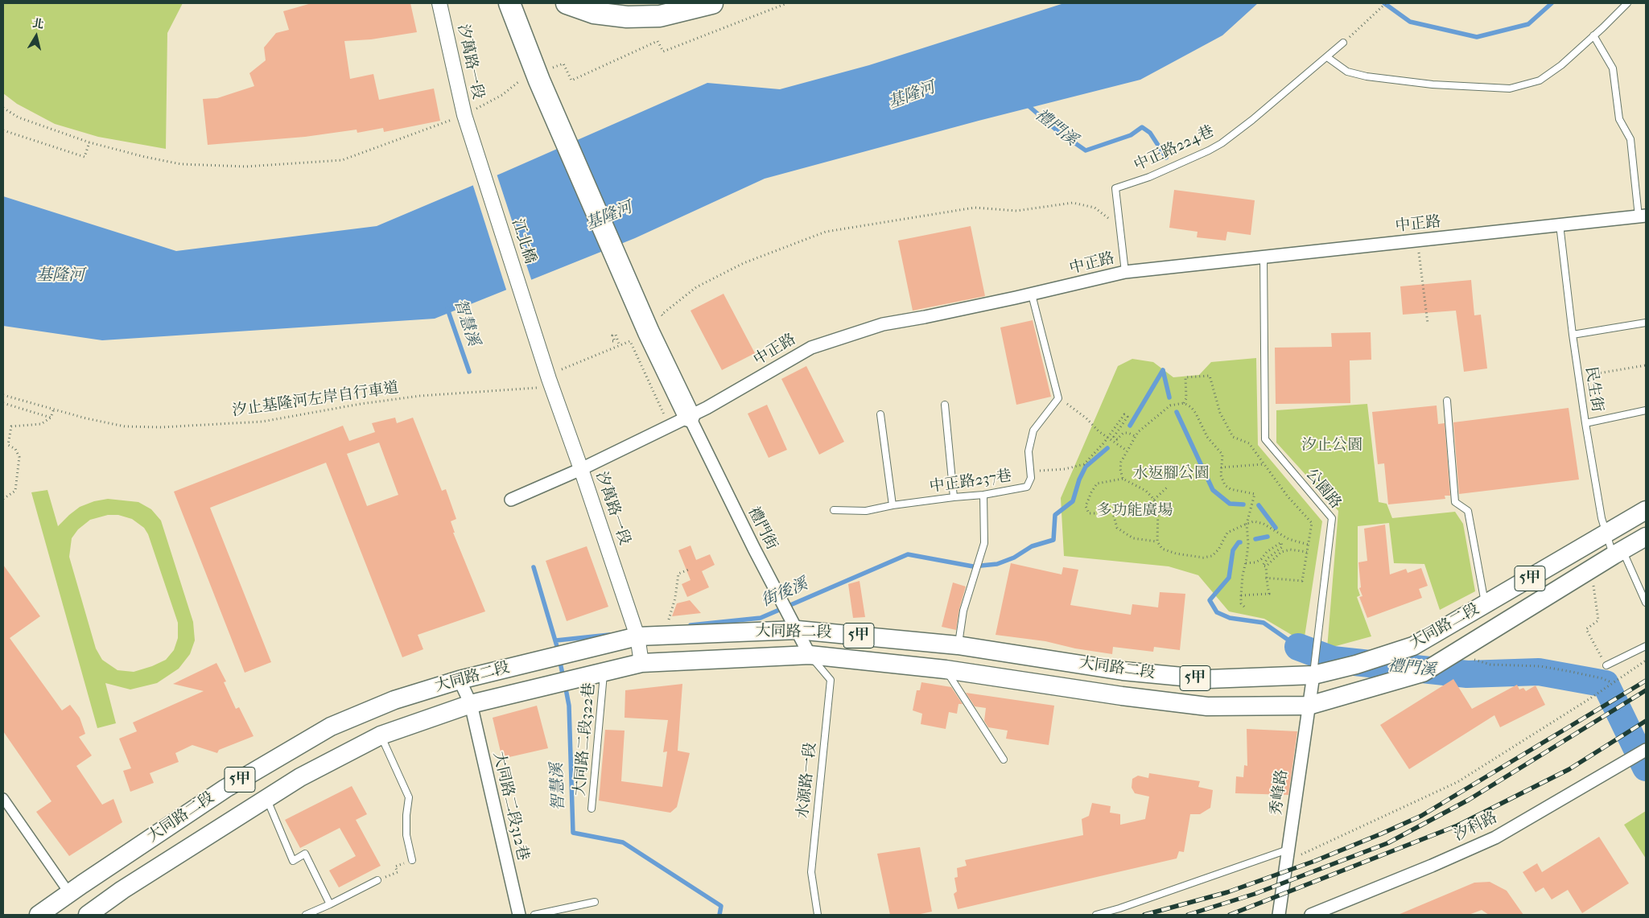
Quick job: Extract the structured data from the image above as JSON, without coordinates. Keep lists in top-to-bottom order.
{
  "streets": {
    "main road": ["5甲", "大同路二段"],
    "street": [
      "汐萬路一段",
      "中正路",
      "江北橋",
      "禮門街",
      "秀峰路",
      "大同路二段312巷",
      "汐科路"
    ],
    "lane": [
      "中正路224巷",
      "民生街",
      "中正路237巷",
      "公園路",
      "大同路二段322巷",
      "水源路一段"
    ],
    "path": ["汐止基隆河左岸自行車道"]
  },
  "crossings": [
    ["汐萬路一段", "中正路"],
    ["汐萬路一段", "江北橋"],
    ["汐萬路一段", "大同路二段"],
    ["中正路224巷", "中正路"],
    ["中正路", "民生街"],
    ["中正路", "公園路"],
    ["中正路", "禮門街"],
    ["民生街", "大同路二段"],
    ["公園路", "大同路二段"],
    ["公園路", "秀峰路"],
    ["禮門街", "大同路二段"],
    ["禮門街", "水源路一段"],
    ["大同路二段", "大同路二段322巷"],
    ["大同路二段", "水源路一段"],
    ["大同路二段", "秀峰路"],
    ["大同路二段", "大同路二段312巷"]
  ],
  "water": [
    "基隆河",
    "禮門溪",
    "智慧溪",
    "街後溪"
  ],
  "parks": ["汐止公園", "水返腳公園", "多功能廣場"],
  "north": "top"
}
